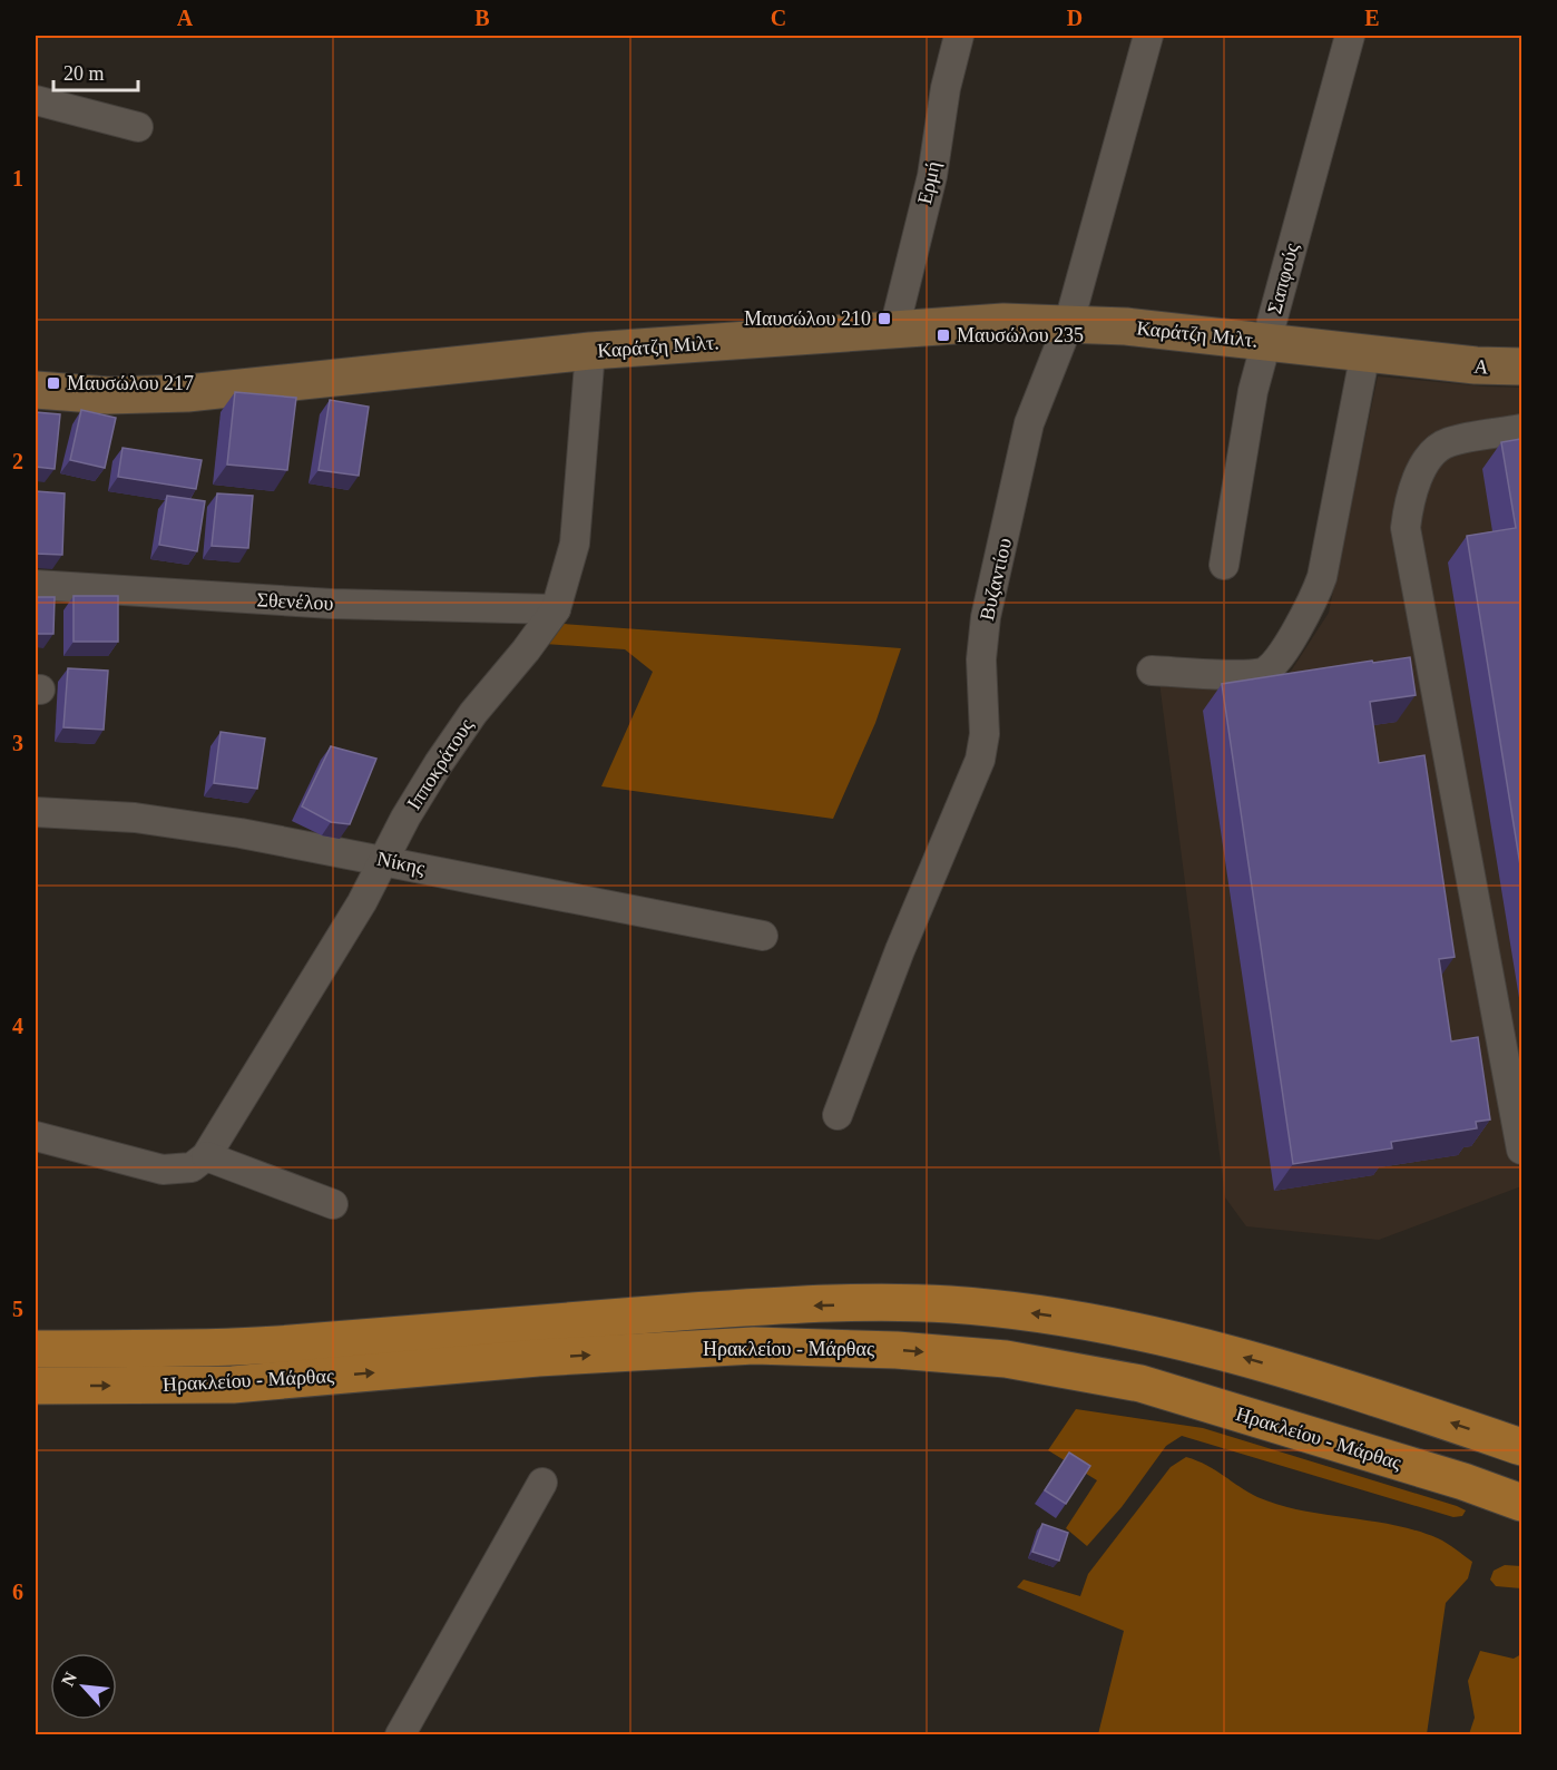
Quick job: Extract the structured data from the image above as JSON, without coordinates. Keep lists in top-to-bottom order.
{
  "streets": {
    "main road": ["Ηρακλείου - Μάρθας"],
    "street": [
      "Ερμή",
      "Σαπφούς",
      "Καράτζη Μιλτ.",
      "Α",
      "Βυζαντίου",
      "Σθενέλου",
      "Ιπποκράτους",
      "Νίκης"
    ]
  },
  "crossings": [
    ["Ερμή", "Καράτζη Μιλτ."],
    ["Σαπφούς", "Καράτζη Μιλτ."],
    ["Καράτζη Μιλτ.", "Α"],
    ["Καράτζη Μιλτ.", "Βυζαντίου"],
    ["Καράτζη Μιλτ.", "Ιπποκράτους"],
    ["Σθενέλου", "Ιπποκράτους"],
    ["Ιπποκράτους", "Νίκης"]
  ],
  "places": {
    "transit": ["Μαυσώλου 210", "Μαυσώλου 235", "Μαυσώλου 217"]
  },
  "scale_bar": "20 m",
  "north": "top left",
  "grid": {
    "columns": [
      "A",
      "B",
      "C",
      "D",
      "E"
    ],
    "rows": [
      "1",
      "2",
      "3",
      "4",
      "5",
      "6"
    ]
  }
}
